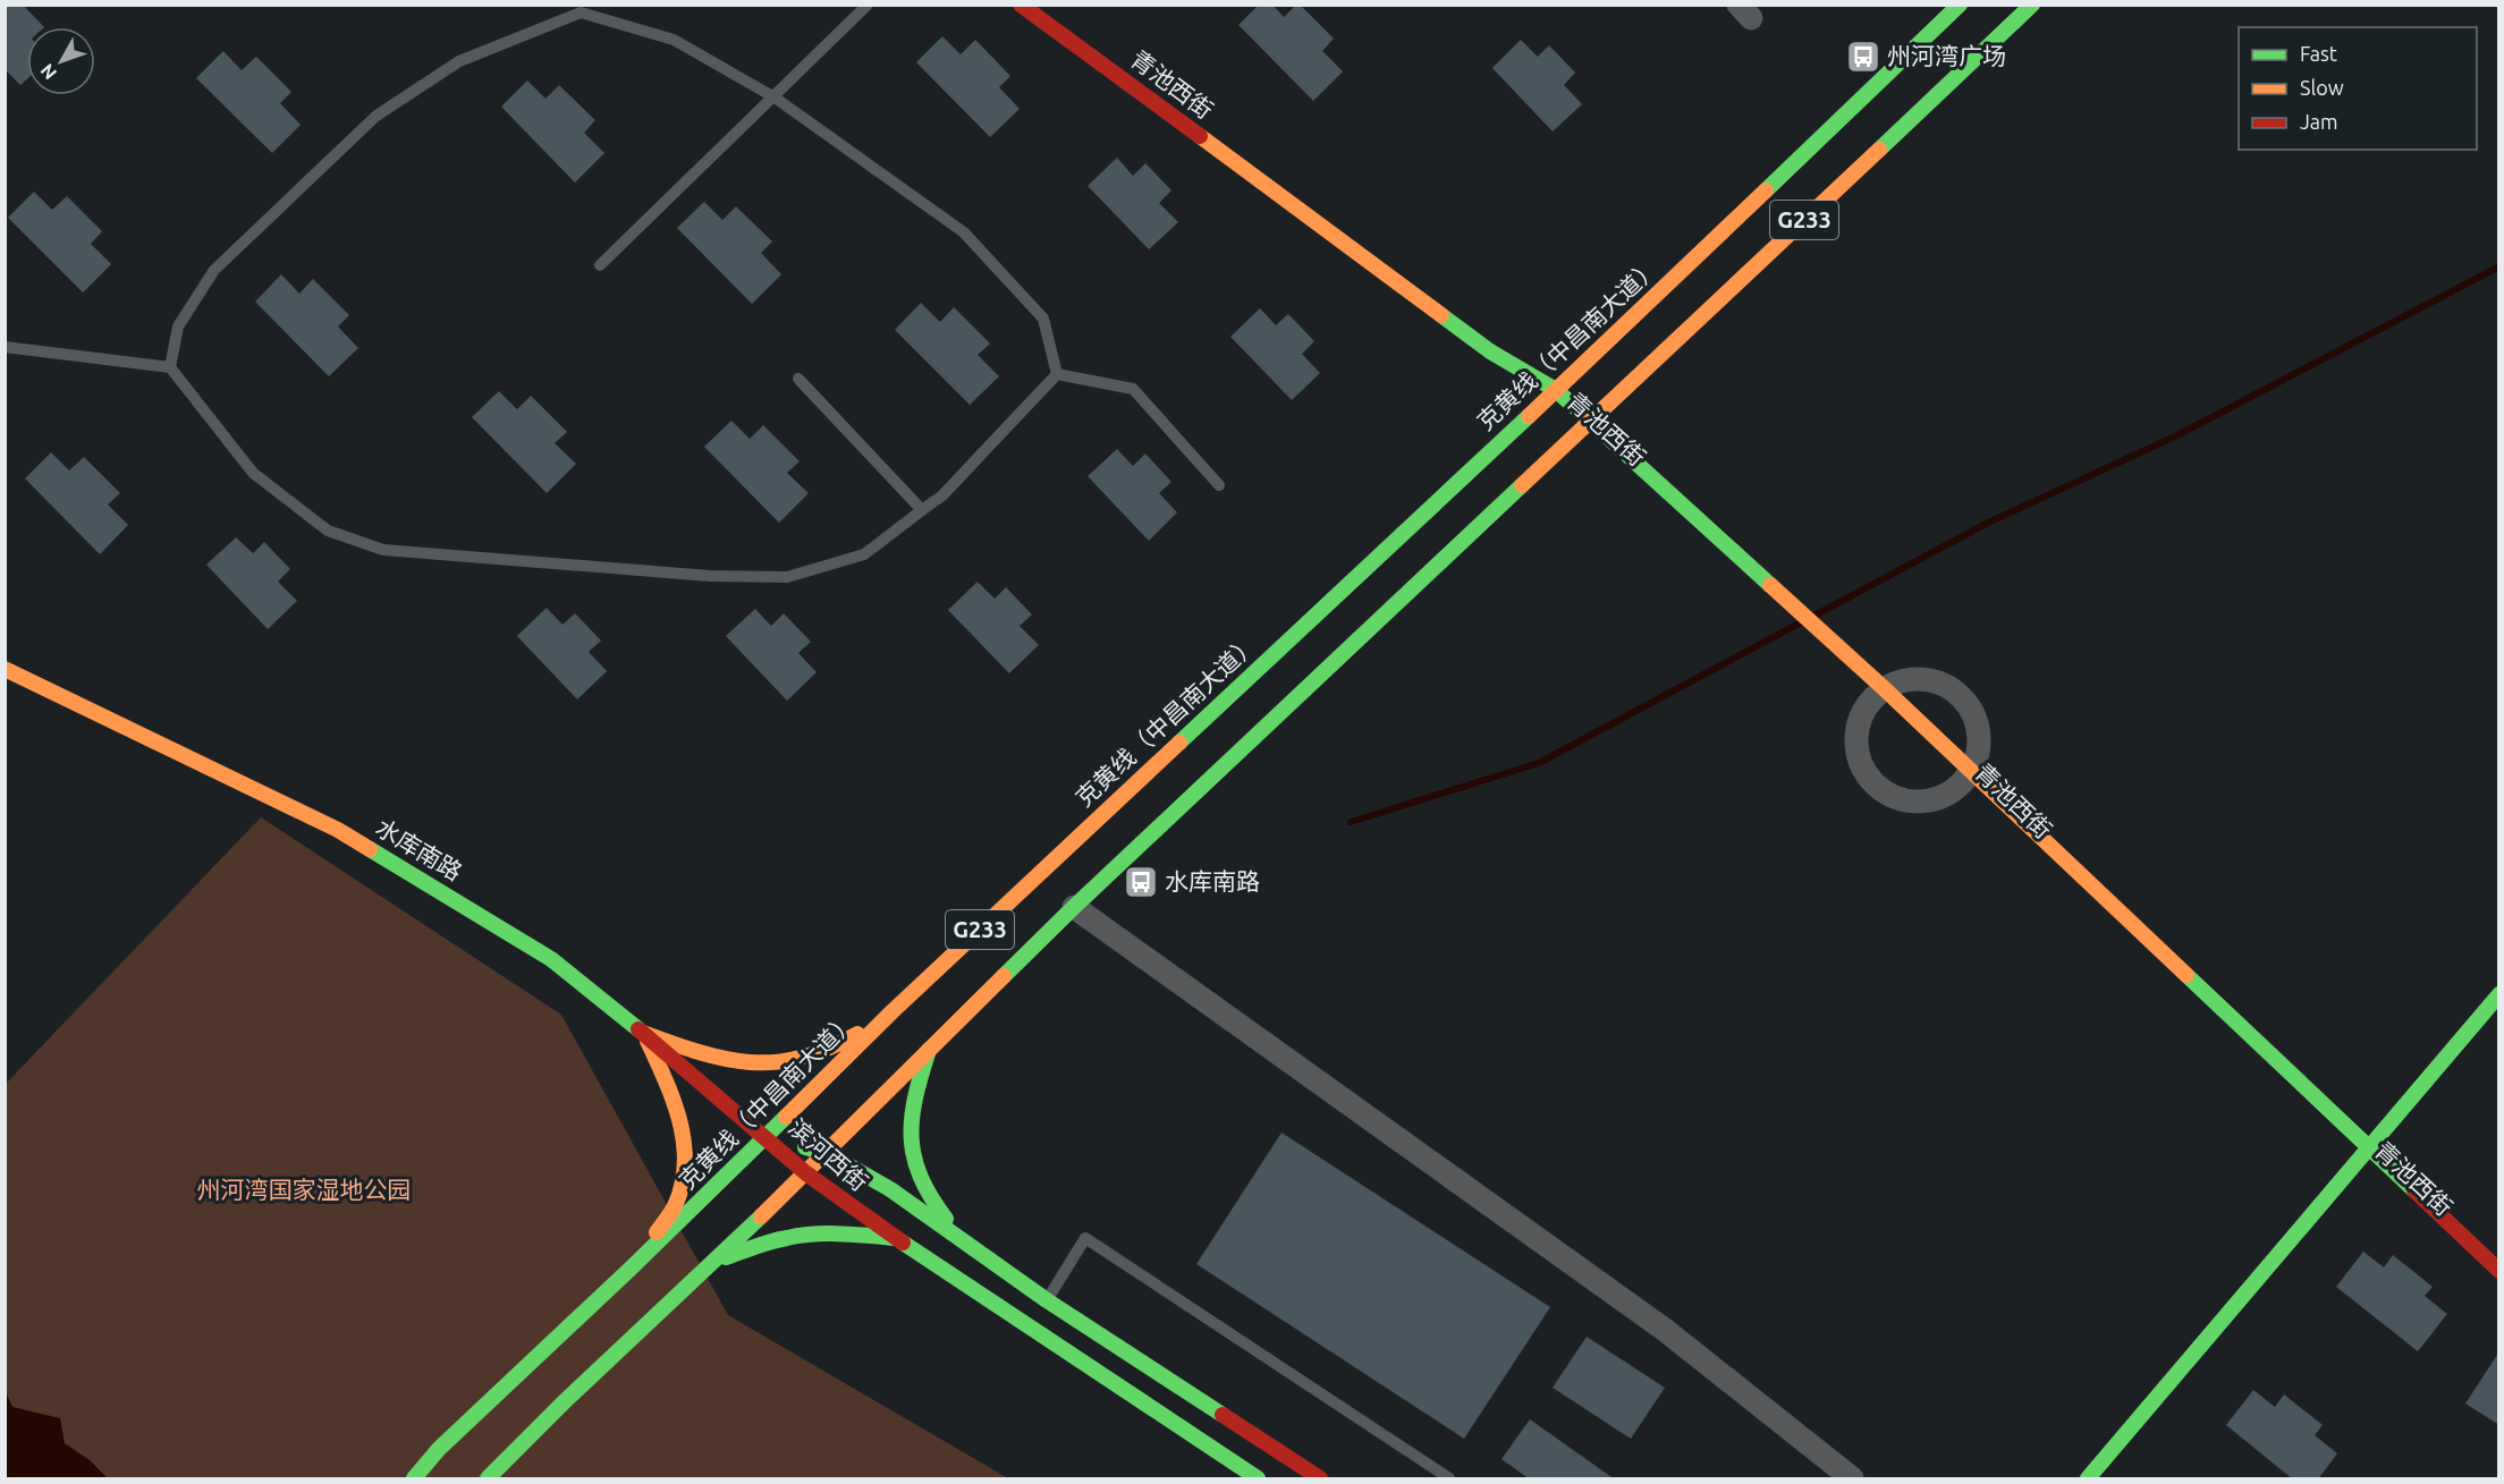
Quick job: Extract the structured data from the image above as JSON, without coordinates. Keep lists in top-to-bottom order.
{
  "streets": {
    "main road": [
      "青池西街",
      "G233",
      "克黄线（中昌南大道）",
      "水库南路",
      "滨河西街"
    ]
  },
  "crossings": [
    ["青池西街", "G233"],
    ["青池西街", "克黄线（中昌南大道）"],
    ["G233", "滨河西街"],
    ["克黄线（中昌南大道）", "水库南路"],
    ["克黄线（中昌南大道）", "滨河西街"],
    ["水库南路", "滨河西街"]
  ],
  "parks": ["州河湾国家湿地公园"],
  "places": {
    "bus stop": ["州河湾广场", "水库南路"]
  },
  "legend": ["Fast", "Slow", "Jam"],
  "north": "bottom left"
}
